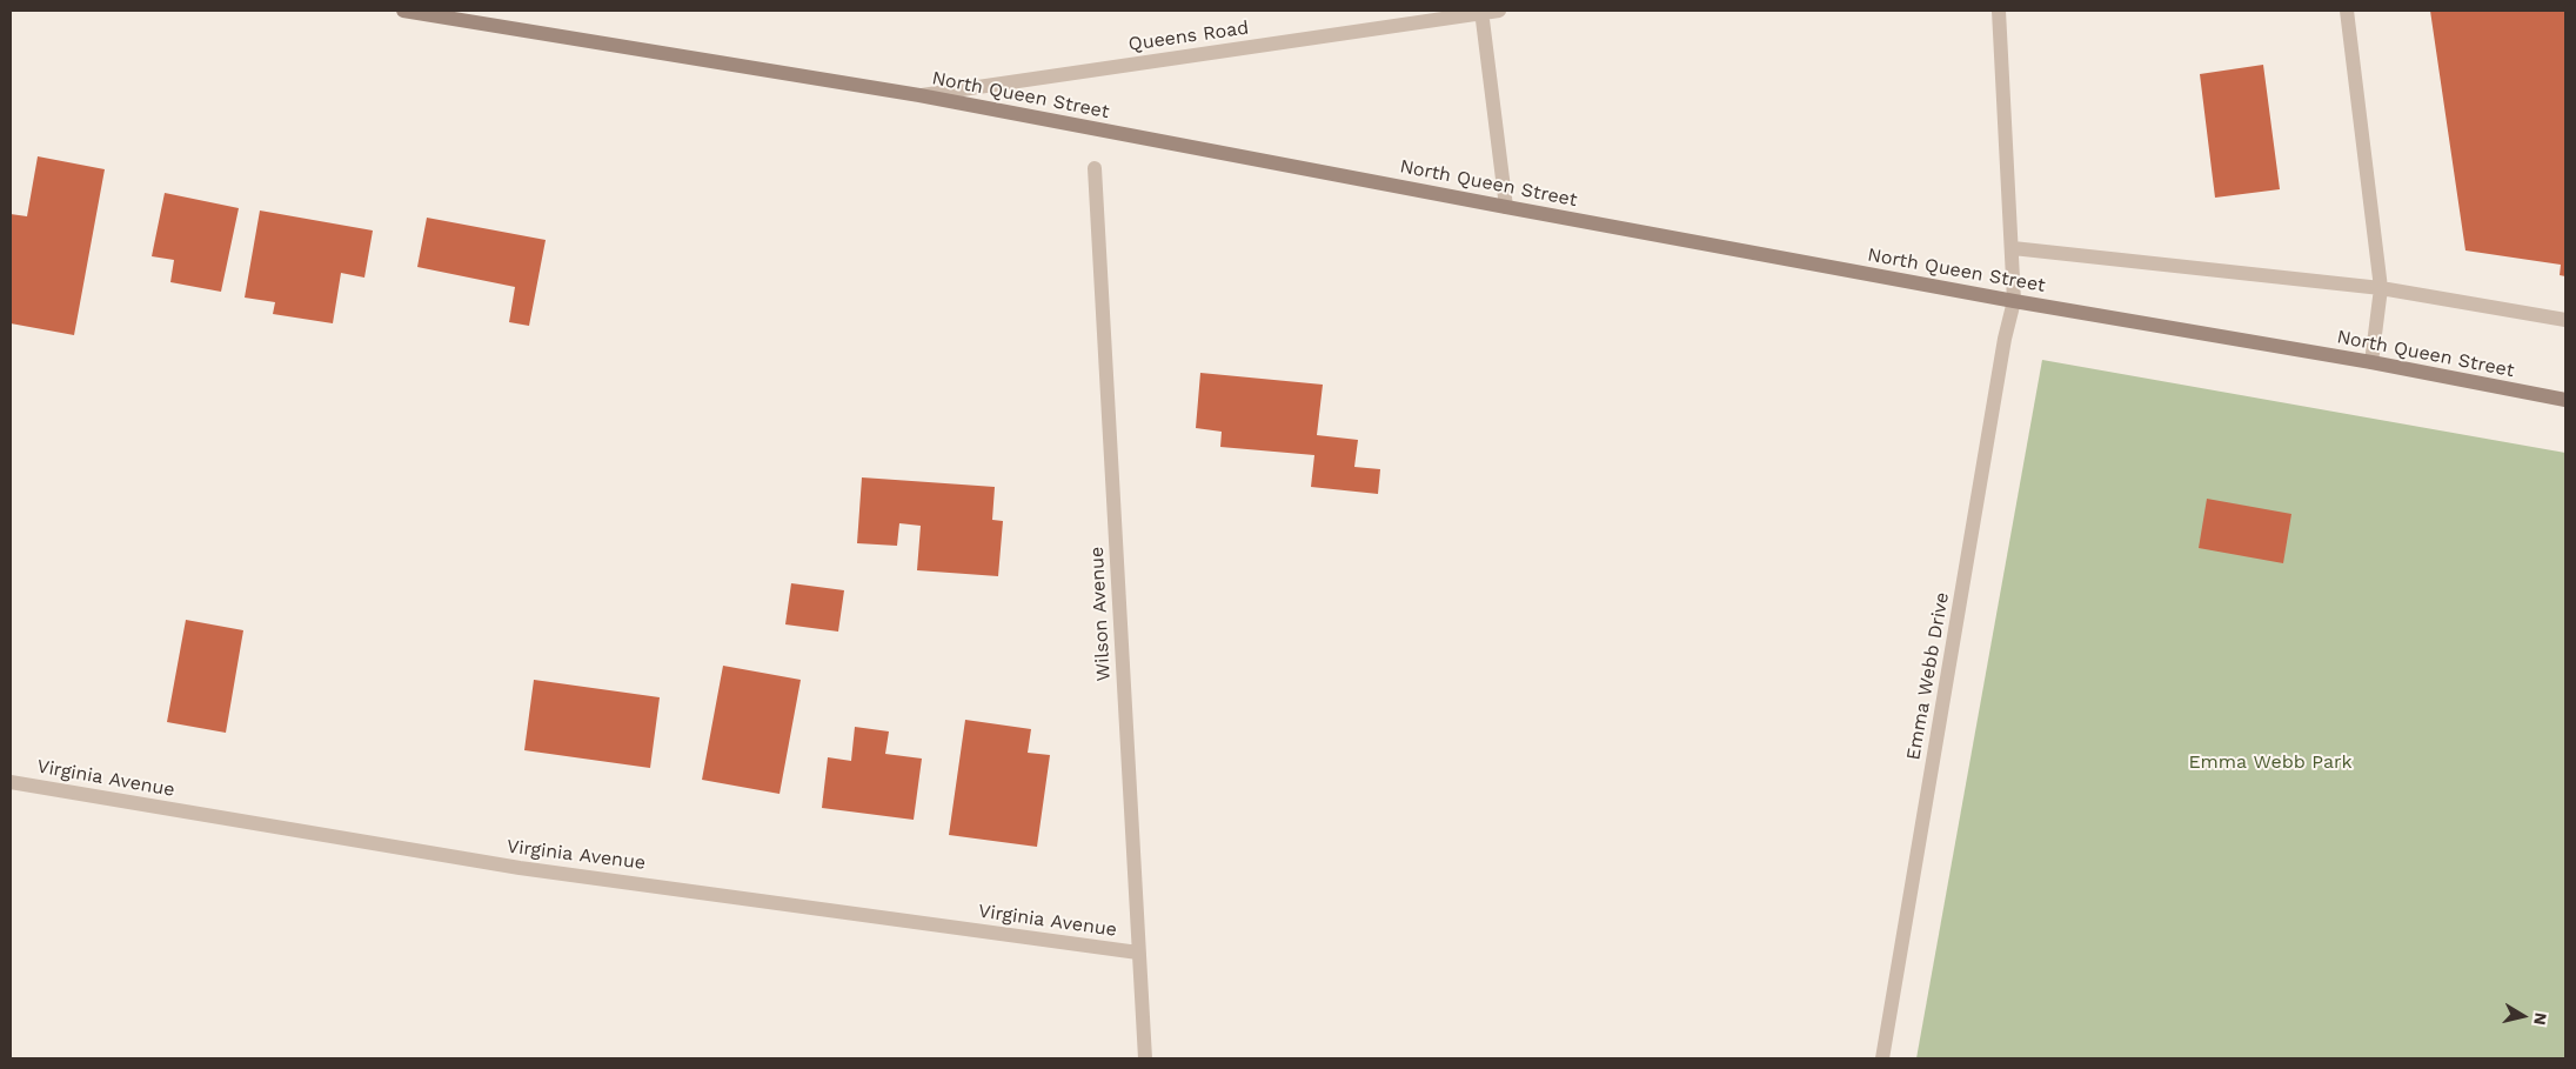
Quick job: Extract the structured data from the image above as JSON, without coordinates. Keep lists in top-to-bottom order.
{
  "streets": {
    "main road": ["North Queen Street"],
    "street": [
      "Queens Road",
      "Wilson Avenue",
      "Emma Webb Drive",
      "Virginia Avenue"
    ]
  },
  "crossings": [
    ["Queens Road", "North Queen Street"],
    ["North Queen Street", "Emma Webb Drive"],
    ["Wilson Avenue", "Virginia Avenue"]
  ],
  "parks": ["Emma Webb Park"],
  "north": "right"
}
